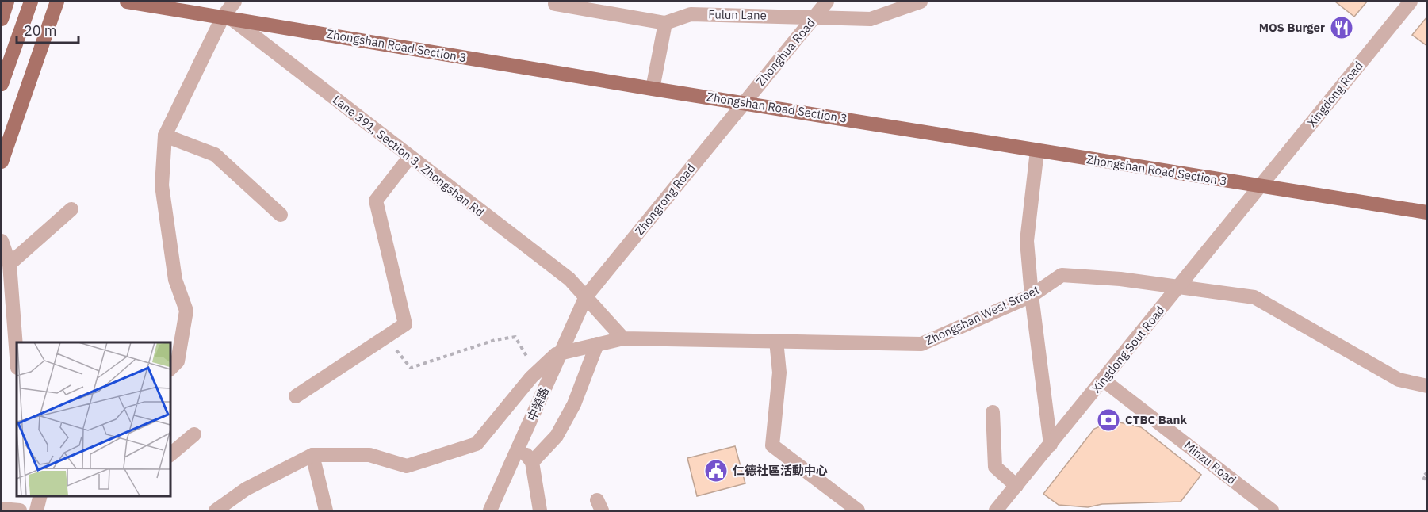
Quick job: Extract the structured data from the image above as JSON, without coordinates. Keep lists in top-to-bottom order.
{
  "streets": {
    "main road": ["Zhongshan Road Section 3"],
    "street": [
      "Fulun Lane",
      "Zhonghua Road",
      "Xingdong Road",
      "Lane 391, Section 3, Zhongshan Rd",
      "Zhongrong Road",
      "Zhongshan West Street",
      "Xingdong Sout Road",
      "中榮路",
      "Minzu Road"
    ]
  },
  "crossings": [
    ["Fulun Lane", "Zhonghua Road"],
    ["Zhongshan Road Section 3", "Zhonghua Road"],
    ["Zhongshan Road Section 3", "Xingdong Road"],
    ["Zhongshan Road Section 3", "Lane 391, Section 3, Zhongshan Rd"],
    ["Zhongshan Road Section 3", "Zhongrong Road"],
    ["Zhongshan Road Section 3", "Xingdong Sout Road"],
    ["Zhonghua Road", "Zhongrong Road"],
    ["Xingdong Road", "Xingdong Sout Road"],
    ["Lane 391, Section 3, Zhongshan Rd", "Zhongrong Road"],
    ["Lane 391, Section 3, Zhongshan Rd", "中榮路"],
    ["Zhongrong Road", "中榮路"],
    ["Zhongshan West Street", "Xingdong Sout Road"],
    ["Zhongshan West Street", "中榮路"],
    ["Xingdong Sout Road", "Minzu Road"]
  ],
  "places": {
    "restaurant": ["MOS Burger"],
    "bank": ["CTBC Bank"],
    "public building": ["仁德社區活動中心"]
  },
  "scale_bar": "20 m"
}
